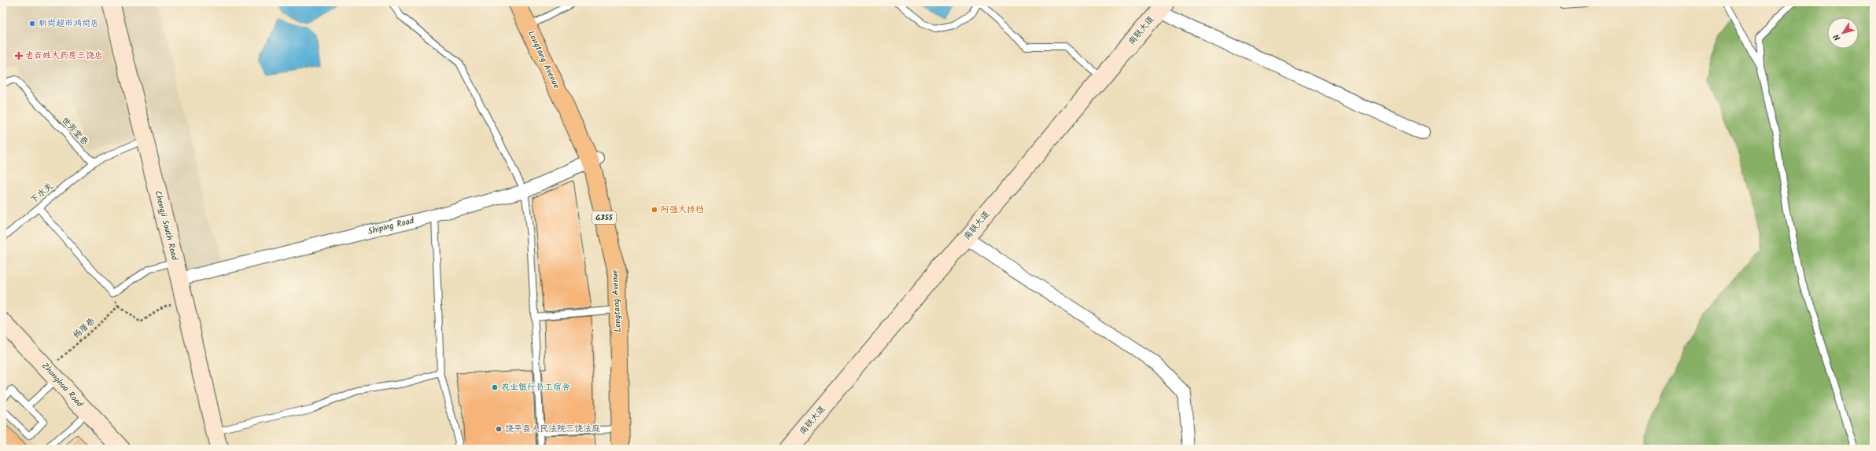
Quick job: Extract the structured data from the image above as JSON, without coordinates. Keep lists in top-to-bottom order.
{
  "streets": {
    "highway": ["Longtang Avenue", "G355"],
    "street": [
      "南联大道",
      "Chengji South Road",
      "Shiping Road",
      "Zhonghua Road"
    ],
    "lane": ["世芳堂巷", "下水关"],
    "path": ["杨厝巷"]
  },
  "crossings": [
    ["Longtang Avenue", "Shiping Road"],
    ["世芳堂巷", "下水关"],
    ["Chengji South Road", "Shiping Road"],
    ["杨厝巷", "Zhonghua Road"]
  ],
  "places": {
    "other": [
      "新尚超市鸿尚店",
      "阿强大排档",
      "农业银行员工宿舍",
      "饶平县人民法院三饶法庭"
    ],
    "health": ["老百姓大药房三饶店"]
  },
  "north": "bottom left"
}
